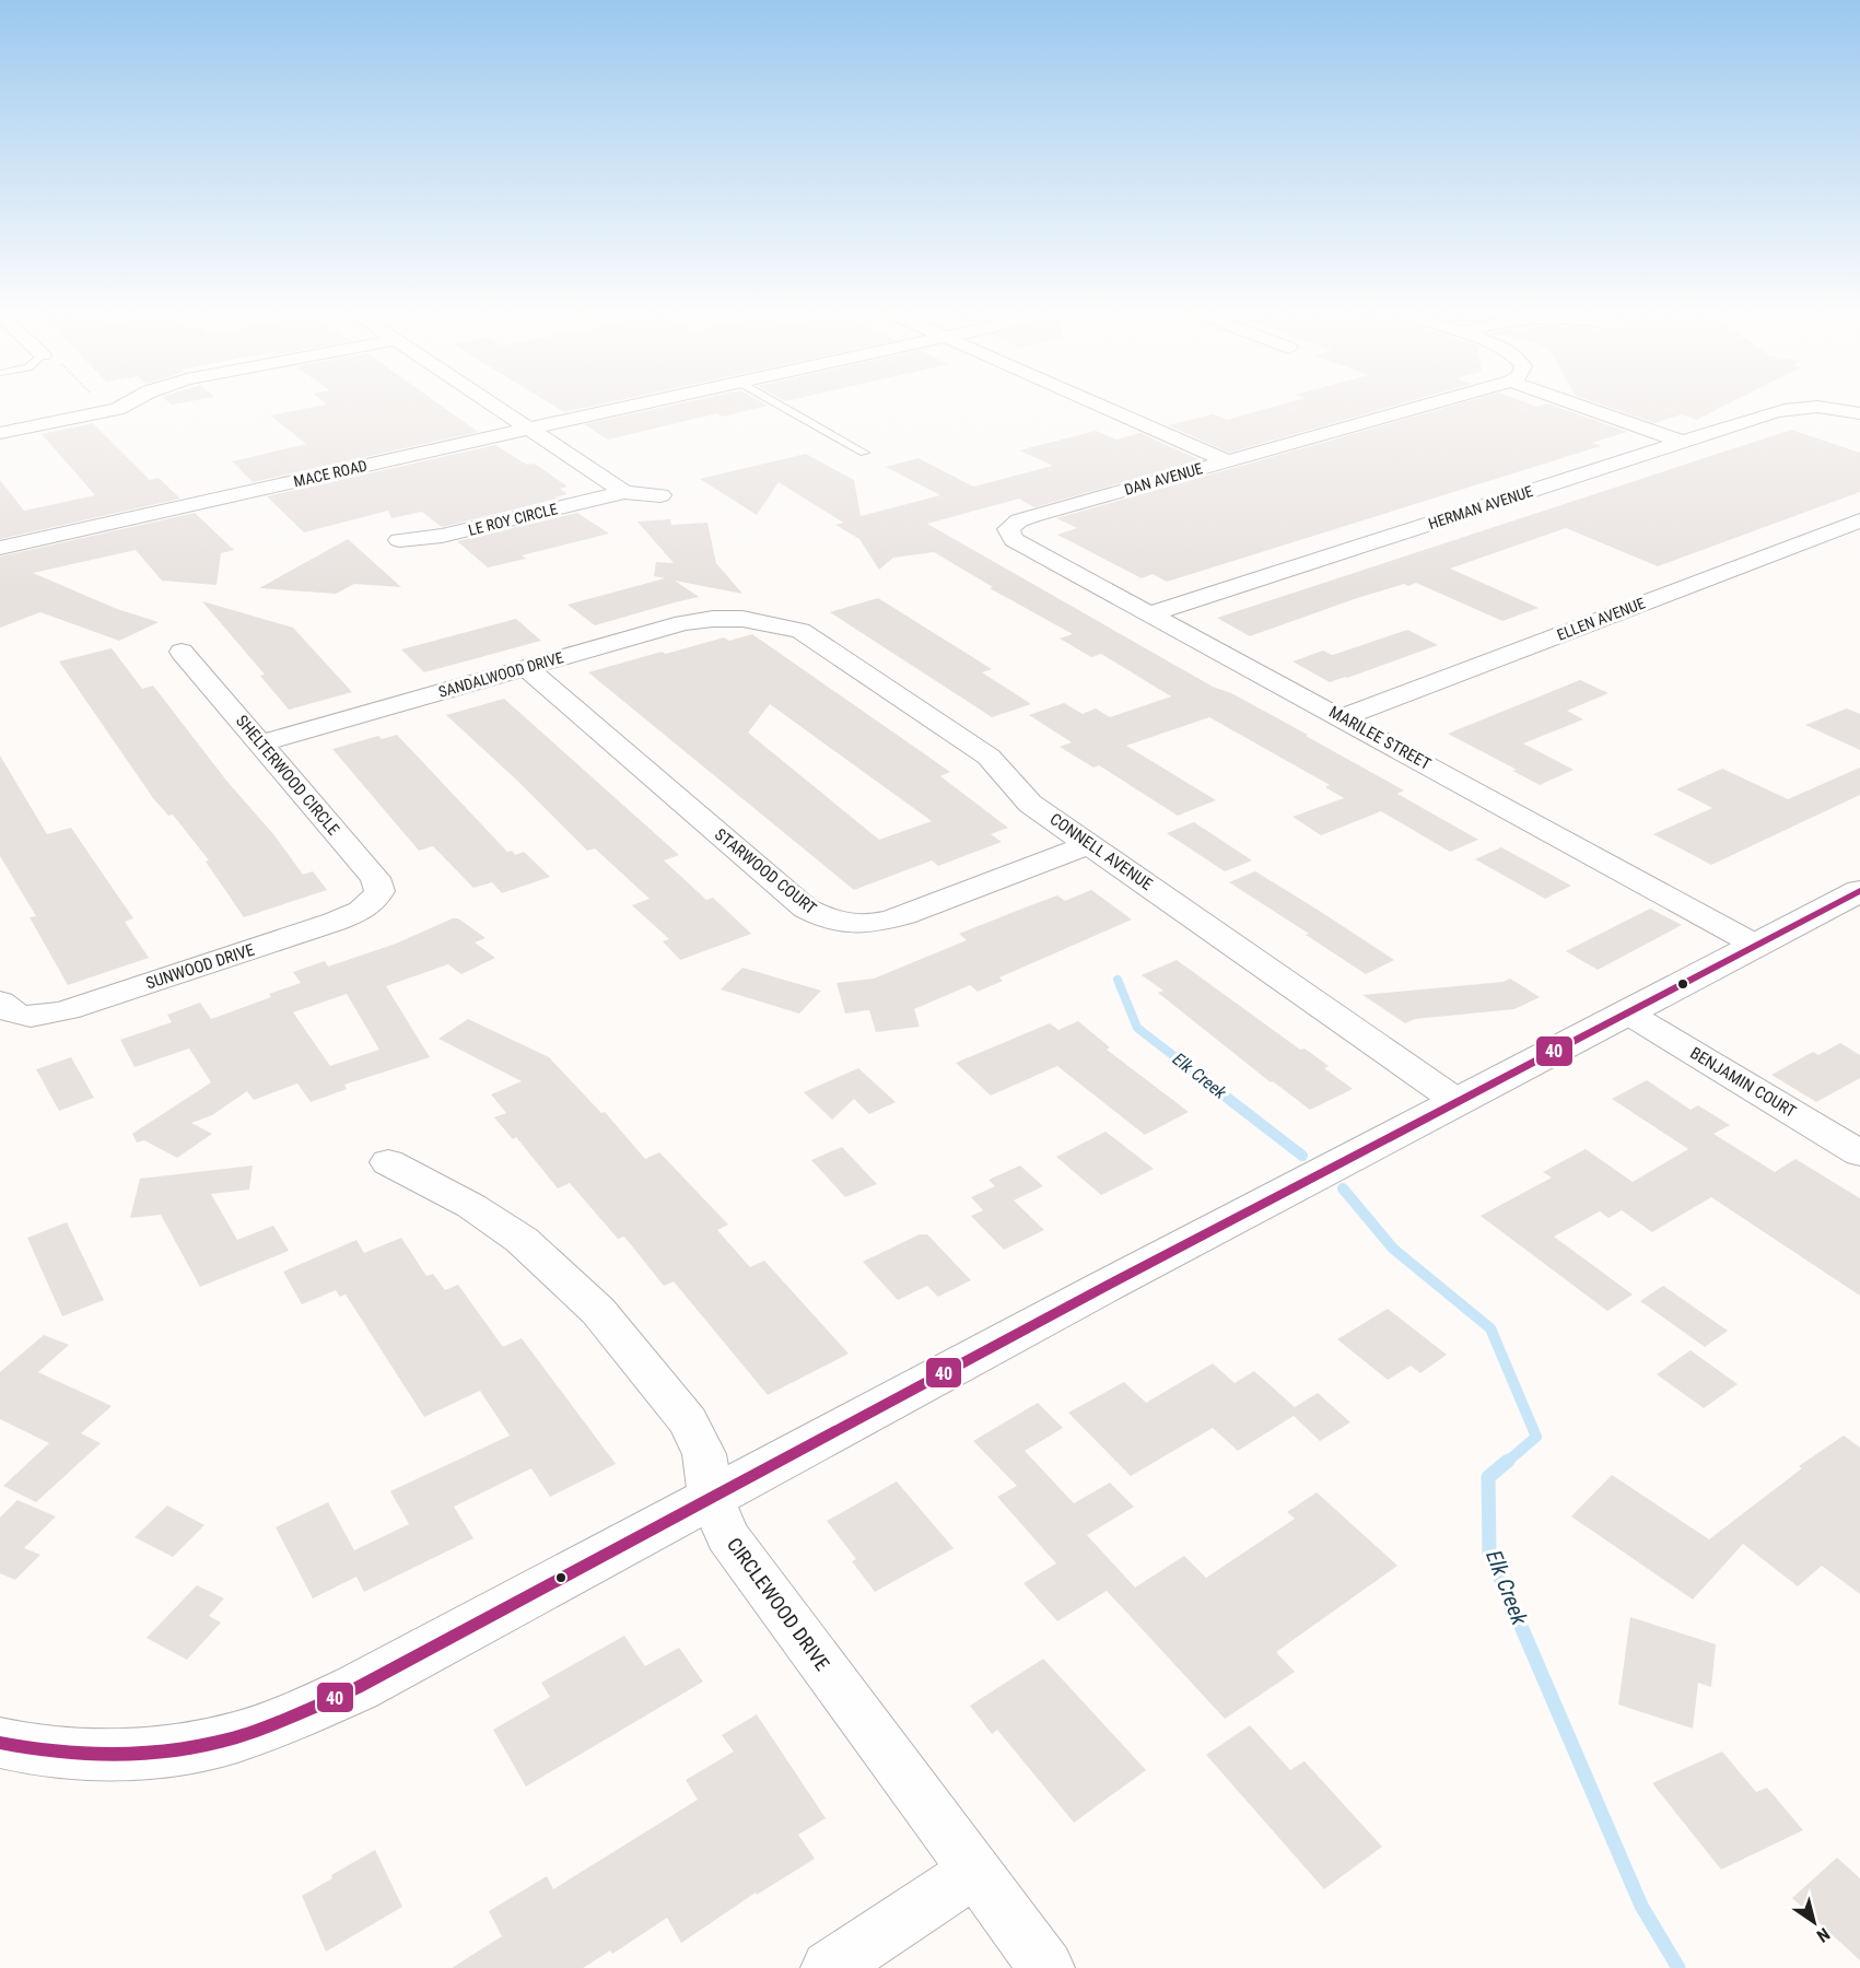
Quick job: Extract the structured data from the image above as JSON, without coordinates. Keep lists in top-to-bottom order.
{
  "streets": {
    "street": [
      "MACE ROAD",
      "DAN AVENUE",
      "HERMAN AVENUE",
      "LE ROY CIRCLE",
      "ELLEN AVENUE",
      "SANDALWOOD DRIVE",
      "MARILEE STREET",
      "SHELTERWOOD CIRCLE",
      "CONNELL AVENUE",
      "STARWOOD COURT",
      "SUNWOOD DRIVE",
      "BENJAMIN COURT",
      "CIRCLEWOOD DRIVE"
    ]
  },
  "crossings": [
    ["DAN AVENUE", "MARILEE STREET"],
    ["HERMAN AVENUE", "MARILEE STREET"],
    ["ELLEN AVENUE", "MARILEE STREET"],
    ["SANDALWOOD DRIVE", "SHELTERWOOD CIRCLE"],
    ["SANDALWOOD DRIVE", "CONNELL AVENUE"],
    ["SANDALWOOD DRIVE", "STARWOOD COURT"],
    ["SHELTERWOOD CIRCLE", "SUNWOOD DRIVE"],
    ["CONNELL AVENUE", "STARWOOD COURT"]
  ],
  "water": ["Elk Creek"],
  "lines": ["transit line 40"],
  "north": "bottom right"
}
